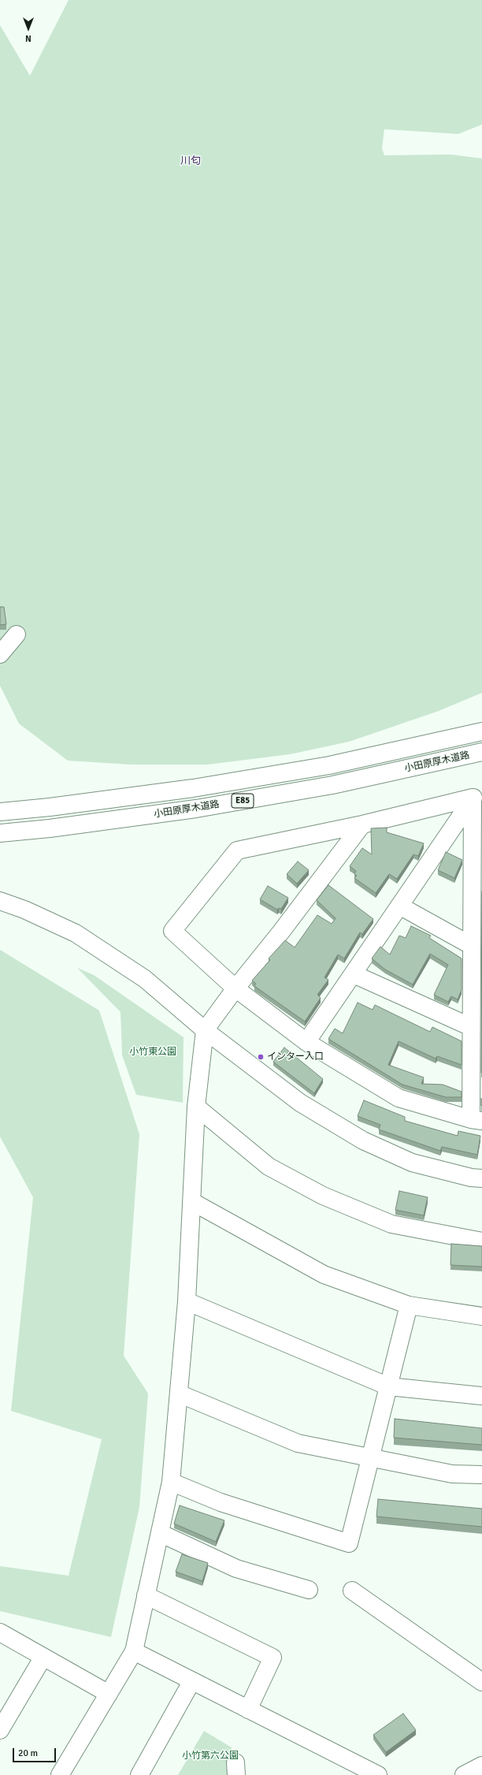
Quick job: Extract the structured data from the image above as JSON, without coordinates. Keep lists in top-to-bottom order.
{
  "streets": {
    "main road": ["小田原厚木道路", "E85"]
  },
  "districts": ["川匂"],
  "parks": ["小竹東公園", "小竹第六公園"],
  "places": ["インター入口"],
  "scale_bar": "20 m",
  "north": "bottom"
}
